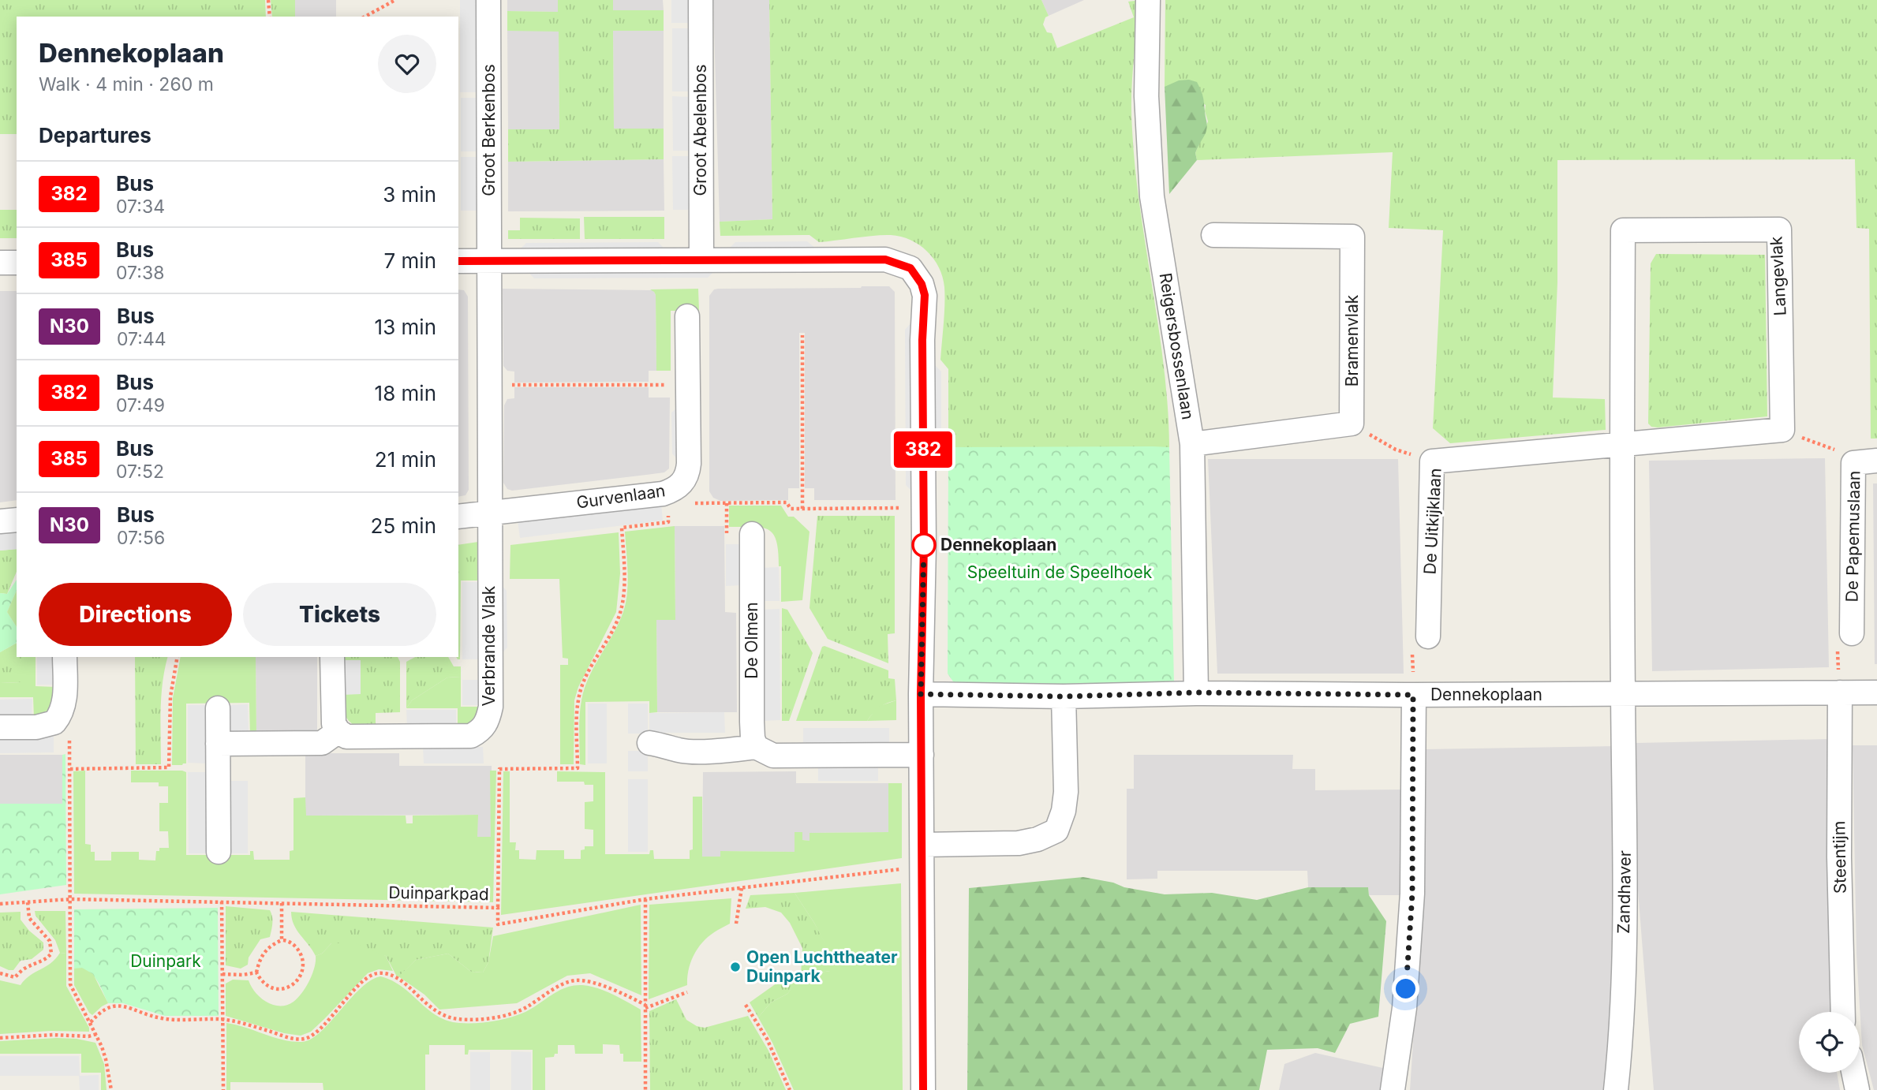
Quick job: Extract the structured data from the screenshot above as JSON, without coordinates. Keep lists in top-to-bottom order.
{
  "streets": {
    "street": [
      "Groot Berkenbos",
      "Groot Abelenbos",
      "Langevlak",
      "Bramenvlak",
      "Reigersbossenlaan",
      "Gurvenlaan",
      "De Uitkijklaan",
      "De Papemuslaan",
      "De Olmen",
      "Verbrande Vlak",
      "Dennekoplaan",
      "Steentijm",
      "Zandhaver"
    ],
    "path": ["Duinparkpad"]
  },
  "crossings": [
    ["Groot Berkenbos", "Verbrande Vlak"],
    ["Langevlak", "De Uitkijklaan"],
    ["Langevlak", "Dennekoplaan"],
    ["Langevlak", "Zandhaver"],
    ["Reigersbossenlaan", "Dennekoplaan"],
    ["Gurvenlaan", "Verbrande Vlak"],
    ["Dennekoplaan", "Steentijm"],
    ["Dennekoplaan", "Zandhaver"]
  ],
  "parks": ["Speeltuin de Speelhoek", "Duinpark"],
  "places": ["Dennekoplaan", "Open Luchttheater Duinpark"],
  "lines": ["bus line 382"],
  "page": {
    "on_map": "382",
    "heading": [
      ["Dennekoplaan", "Walk · 4 min · 260 m"],
      "Departures"
    ],
    "list": [
      {
        "mark": "382",
        "name": "Bus",
        "note": "07:34",
        "value": "3 min"
      },
      {
        "mark": "385",
        "name": "Bus",
        "note": "07:38",
        "value": "7 min"
      },
      {
        "mark": "N30",
        "name": "Bus",
        "note": "07:44",
        "value": "13 min"
      },
      {
        "mark": "382",
        "name": "Bus",
        "note": "07:49",
        "value": "18 min"
      },
      {
        "mark": "385",
        "name": "Bus",
        "note": "07:52",
        "value": "21 min"
      },
      {
        "mark": "N30",
        "name": "Bus",
        "note": "07:56",
        "value": "25 min"
      }
    ],
    "buttons": ["Directions", "Tickets"]
  }
}
